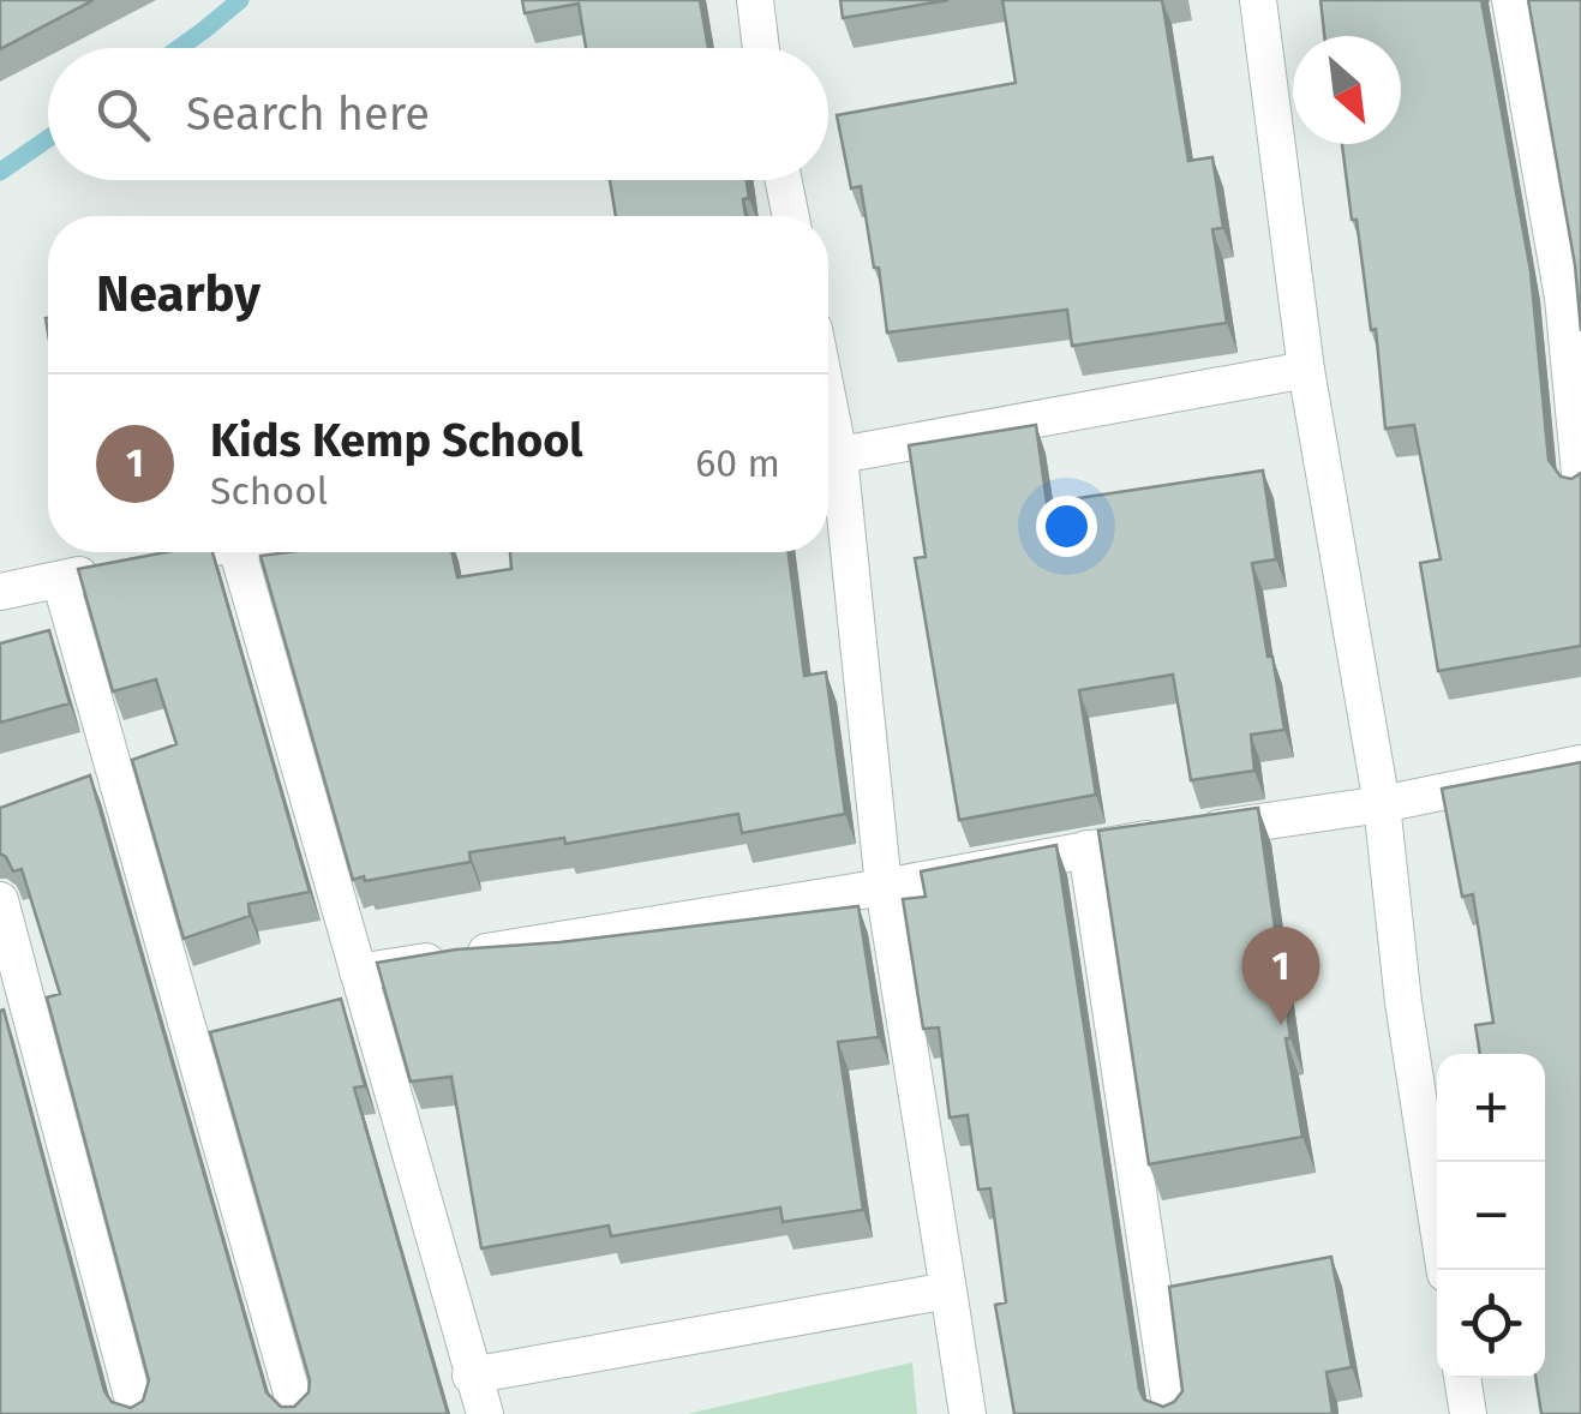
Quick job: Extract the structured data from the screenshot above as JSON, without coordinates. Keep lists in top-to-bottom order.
{
  "north": "bottom right",
  "page": {
    "search": "Search here",
    "heading": "Nearby",
    "list": [
      {
        "mark": "1",
        "name": "Kids Kemp School",
        "note": "School",
        "value": "60 m"
      }
    ],
    "pins": "1",
    "map_buttons": ["+", "−"]
  }
}
